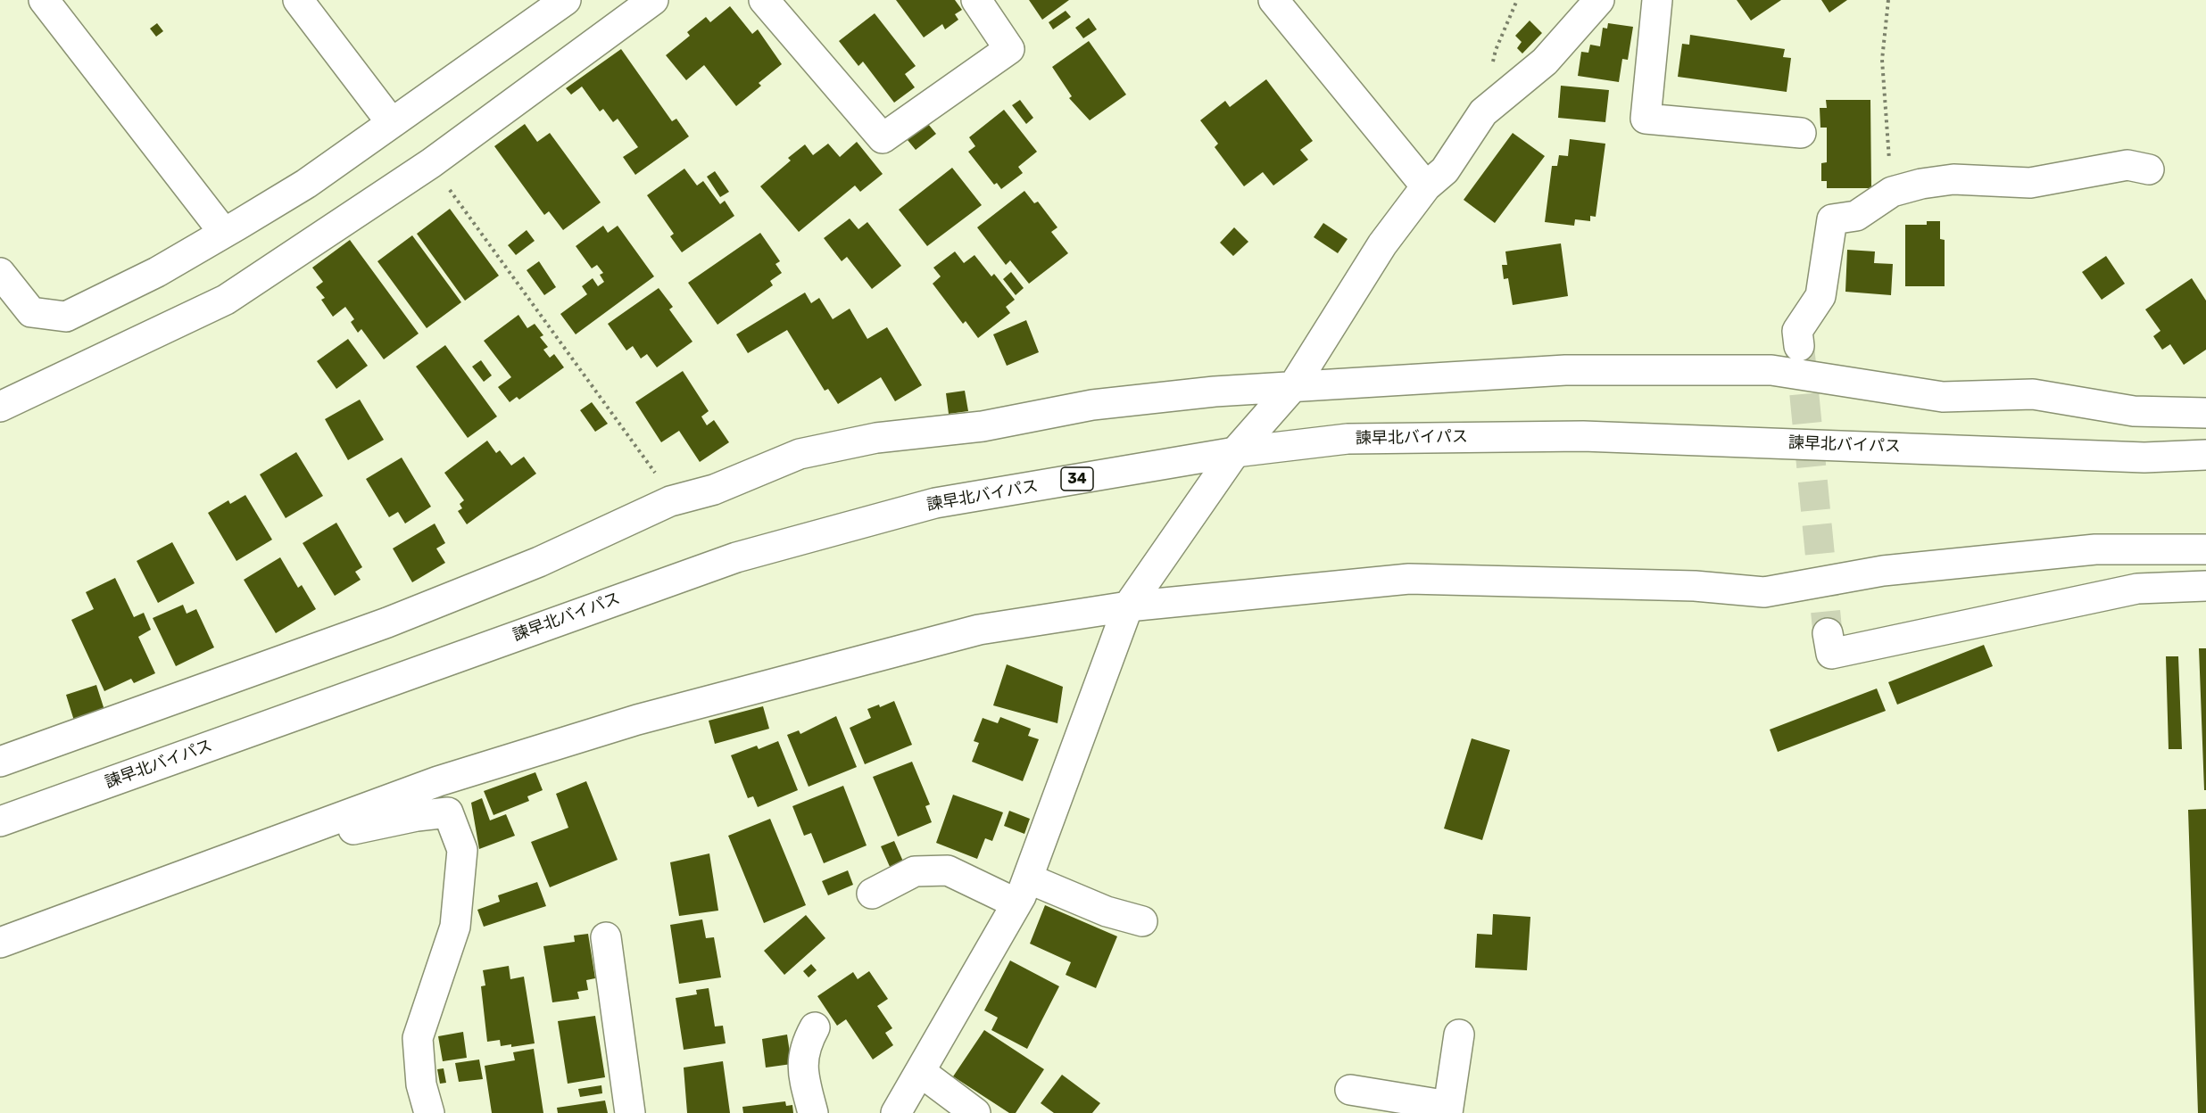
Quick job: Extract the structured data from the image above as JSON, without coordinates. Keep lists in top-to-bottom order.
{
  "streets": {
    "main road": ["諫早北バイパス", "34"]
  }
}
